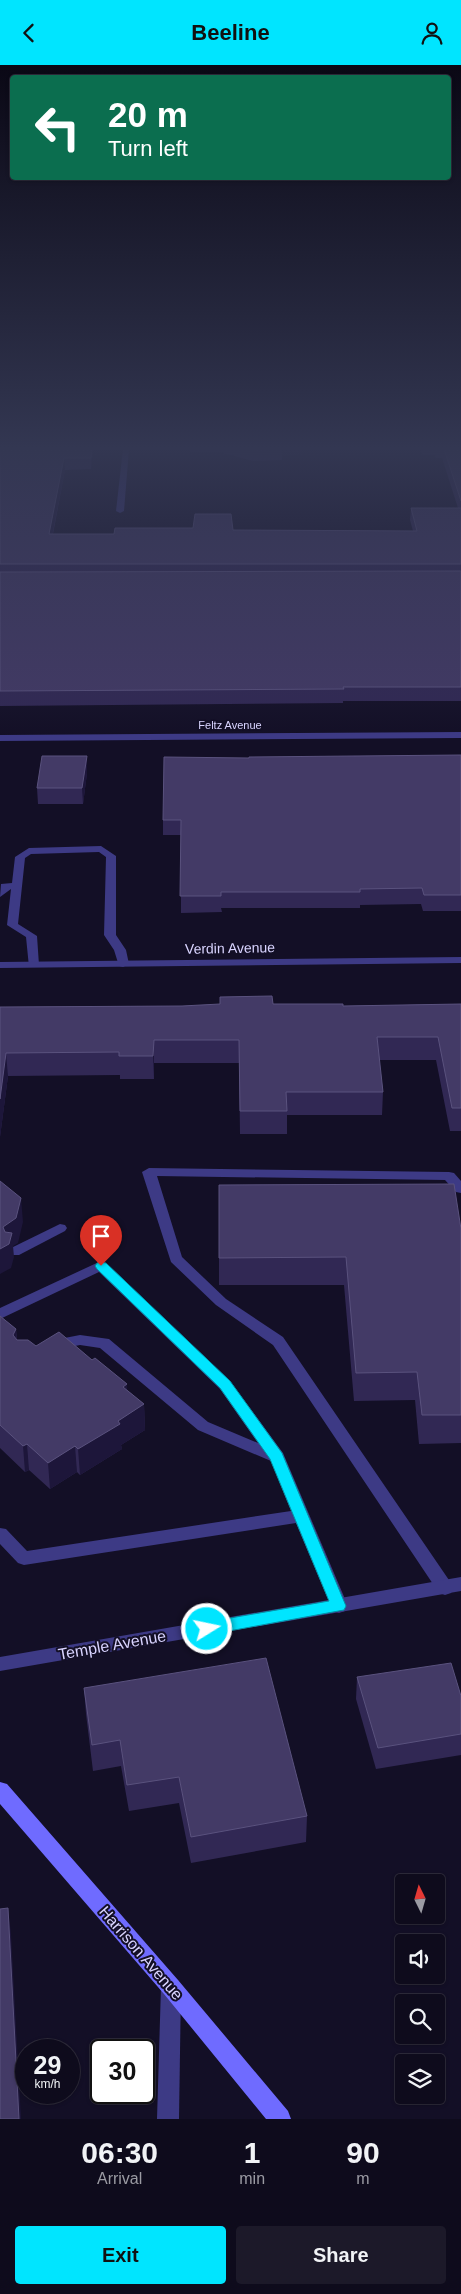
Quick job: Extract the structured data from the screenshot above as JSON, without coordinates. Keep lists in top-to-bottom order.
{
  "streets": {
    "main road": ["Harrison Avenue"],
    "street": ["Feltz Avenue", "Verdin Avenue", "Temple Avenue"]
  },
  "north": "top",
  "page": {
    "header": "Beeline",
    "turn": ["20 m", "Turn left"],
    "speed": "29 km/h",
    "limit": "30",
    "eta": [
      "06:30",
      "Arrival",
      "1",
      "min",
      "90",
      "m"
    ],
    "buttons": ["Exit", "Share"]
  }
}
